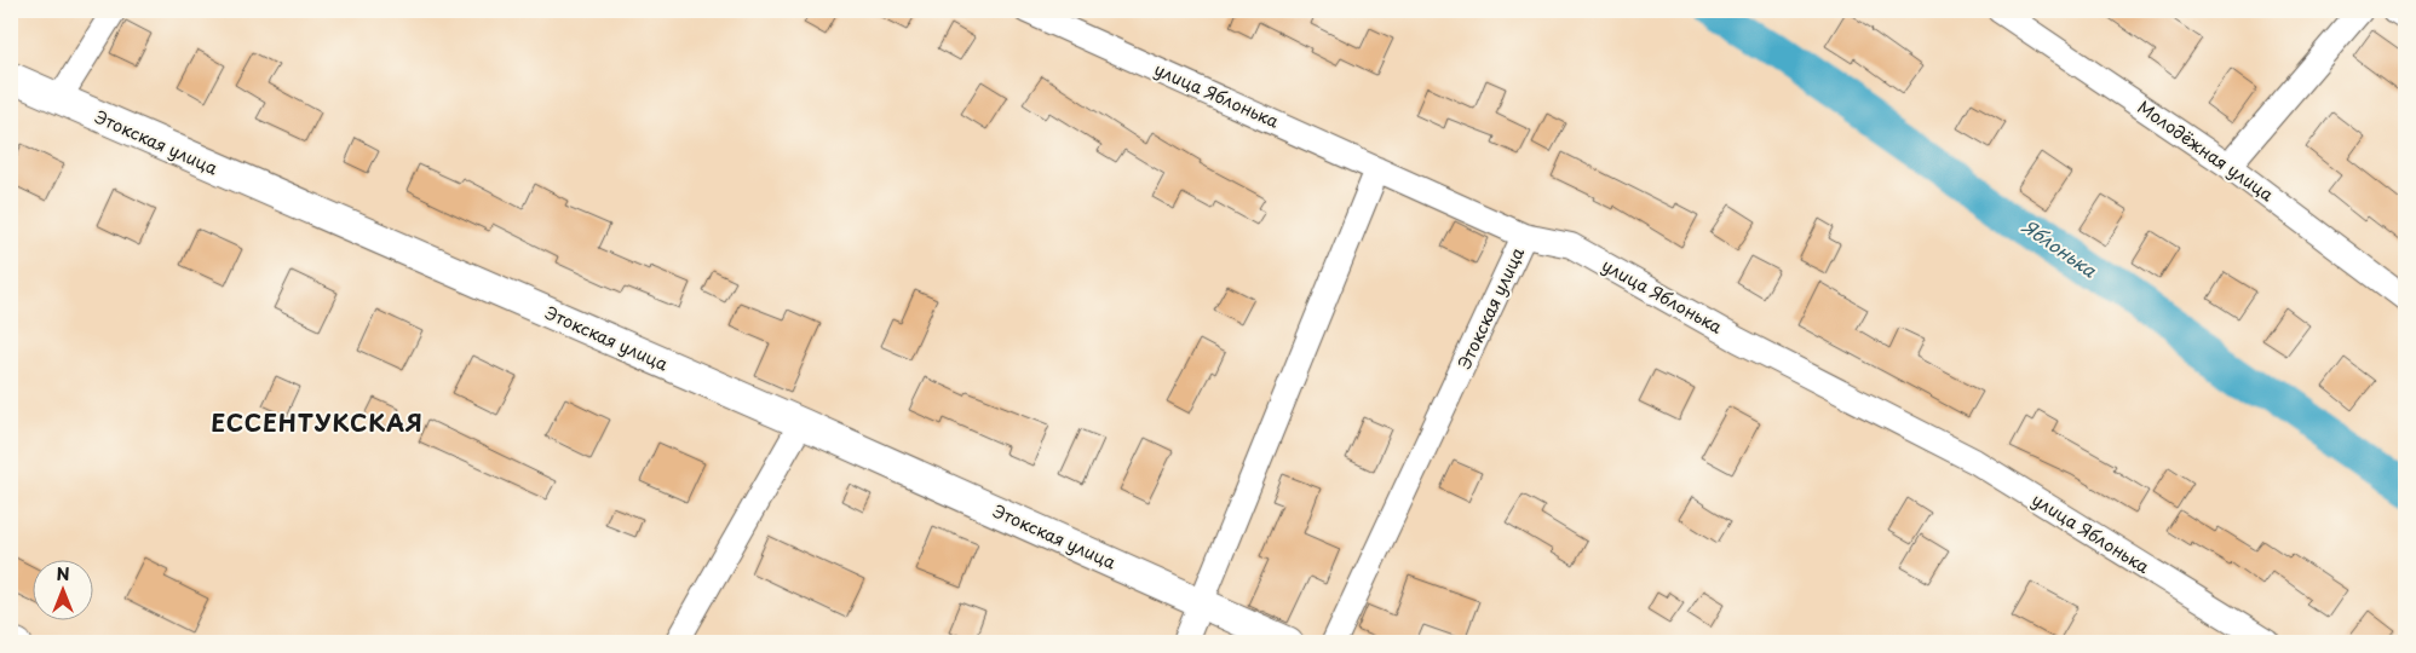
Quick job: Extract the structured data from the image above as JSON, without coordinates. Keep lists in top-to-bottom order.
{
  "streets": {
    "main road": ["Этокская улица"],
    "street": ["улица Яблонька", "Молодёжная улица"]
  },
  "crossings": [
    ["улица Яблонька", "Этокская улица"]
  ],
  "districts": ["ЕССЕНТУКСКАЯ"],
  "water": ["Яблонька"],
  "north": "top"
}
